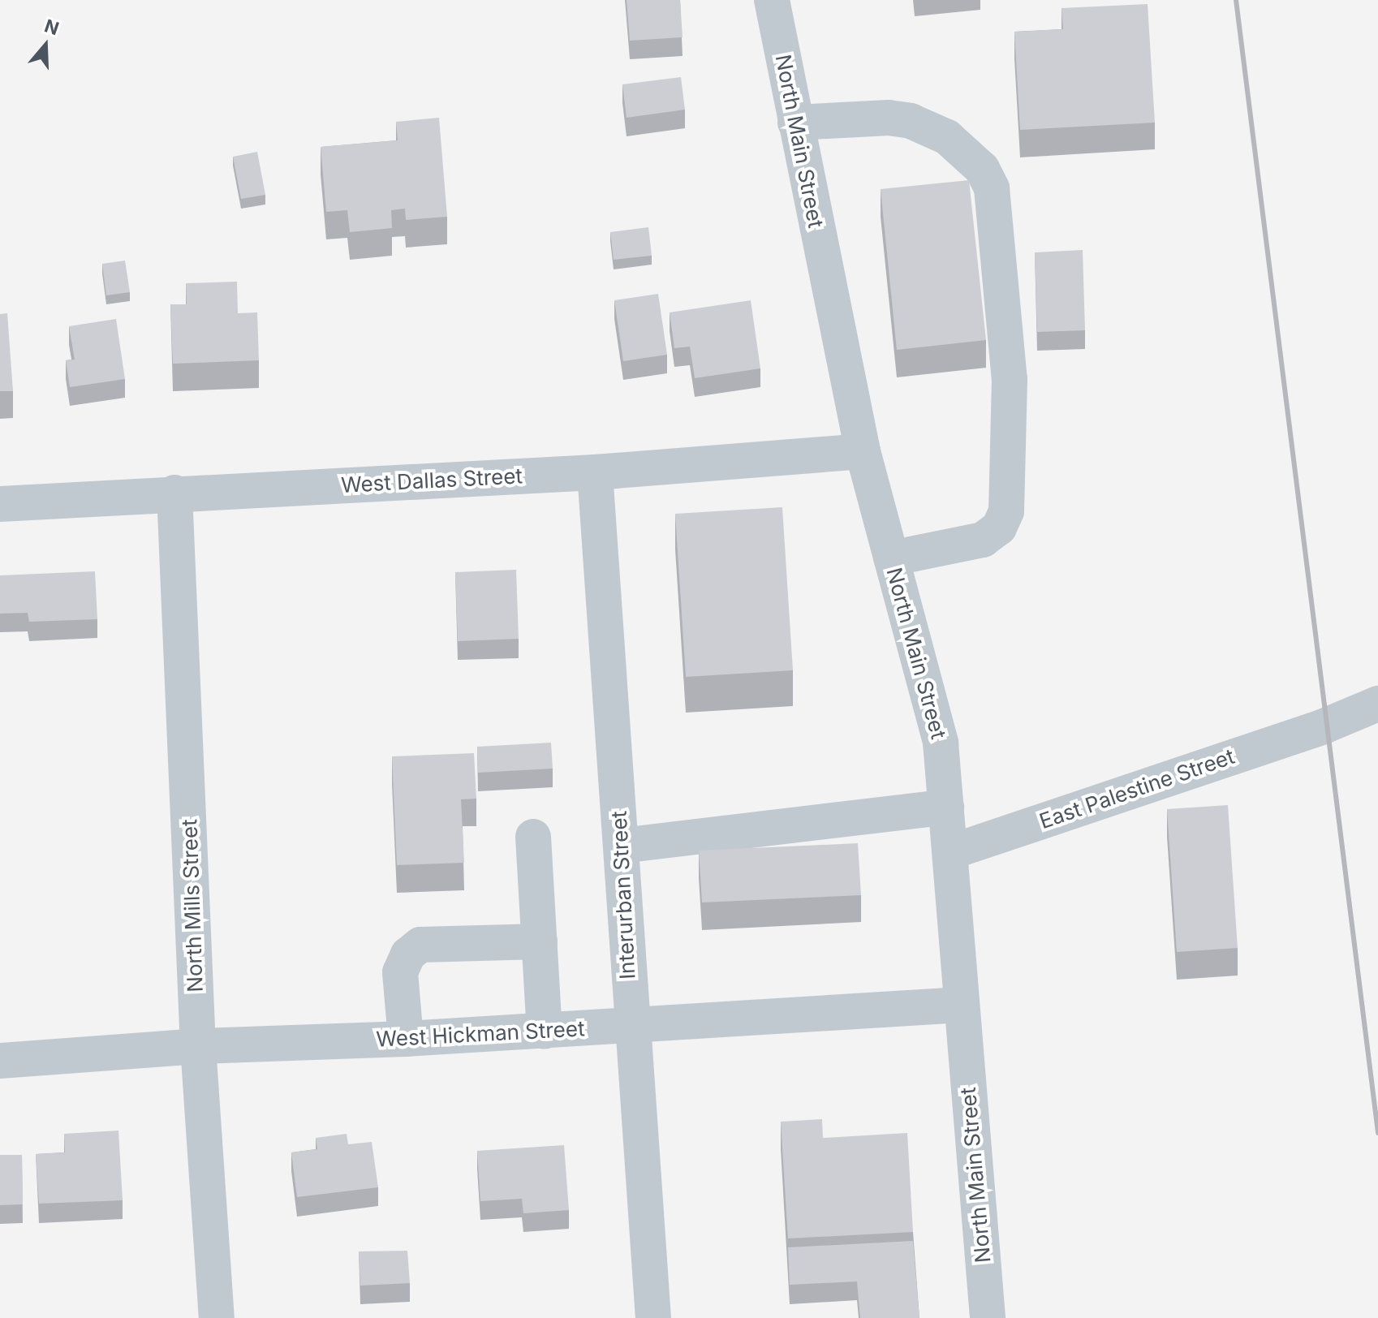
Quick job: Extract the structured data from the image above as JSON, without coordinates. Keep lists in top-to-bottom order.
{
  "streets": {
    "street": [
      "North Main Street",
      "West Dallas Street",
      "East Palestine Street",
      "Interurban Street",
      "North Mills Street",
      "West Hickman Street"
    ]
  },
  "crossings": [
    ["North Main Street", "West Dallas Street"],
    ["North Main Street", "East Palestine Street"],
    ["North Main Street", "West Hickman Street"],
    ["West Dallas Street", "Interurban Street"],
    ["West Dallas Street", "North Mills Street"],
    ["Interurban Street", "West Hickman Street"],
    ["North Mills Street", "West Hickman Street"]
  ],
  "north": "top"
}
